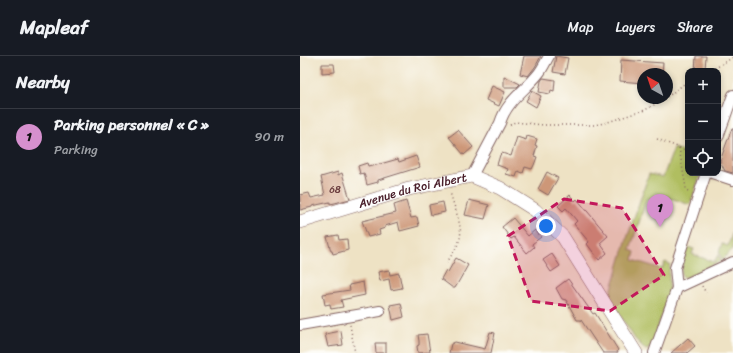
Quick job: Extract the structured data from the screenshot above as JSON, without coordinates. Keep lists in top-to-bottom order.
{
  "streets": {
    "main road": ["Avenue du Roi Albert"]
  },
  "house_numbers": ["68"],
  "north": "top left",
  "page": {
    "header": "Mapleaf",
    "nav": ["Map", "Layers", "Share"],
    "heading": "Nearby",
    "map_buttons": ["+", "−"],
    "list": [
      {
        "mark": "1",
        "name": "Parking personnel « C »",
        "note": "Parking",
        "value": "90 m"
      }
    ],
    "pins": "1"
  }
}
